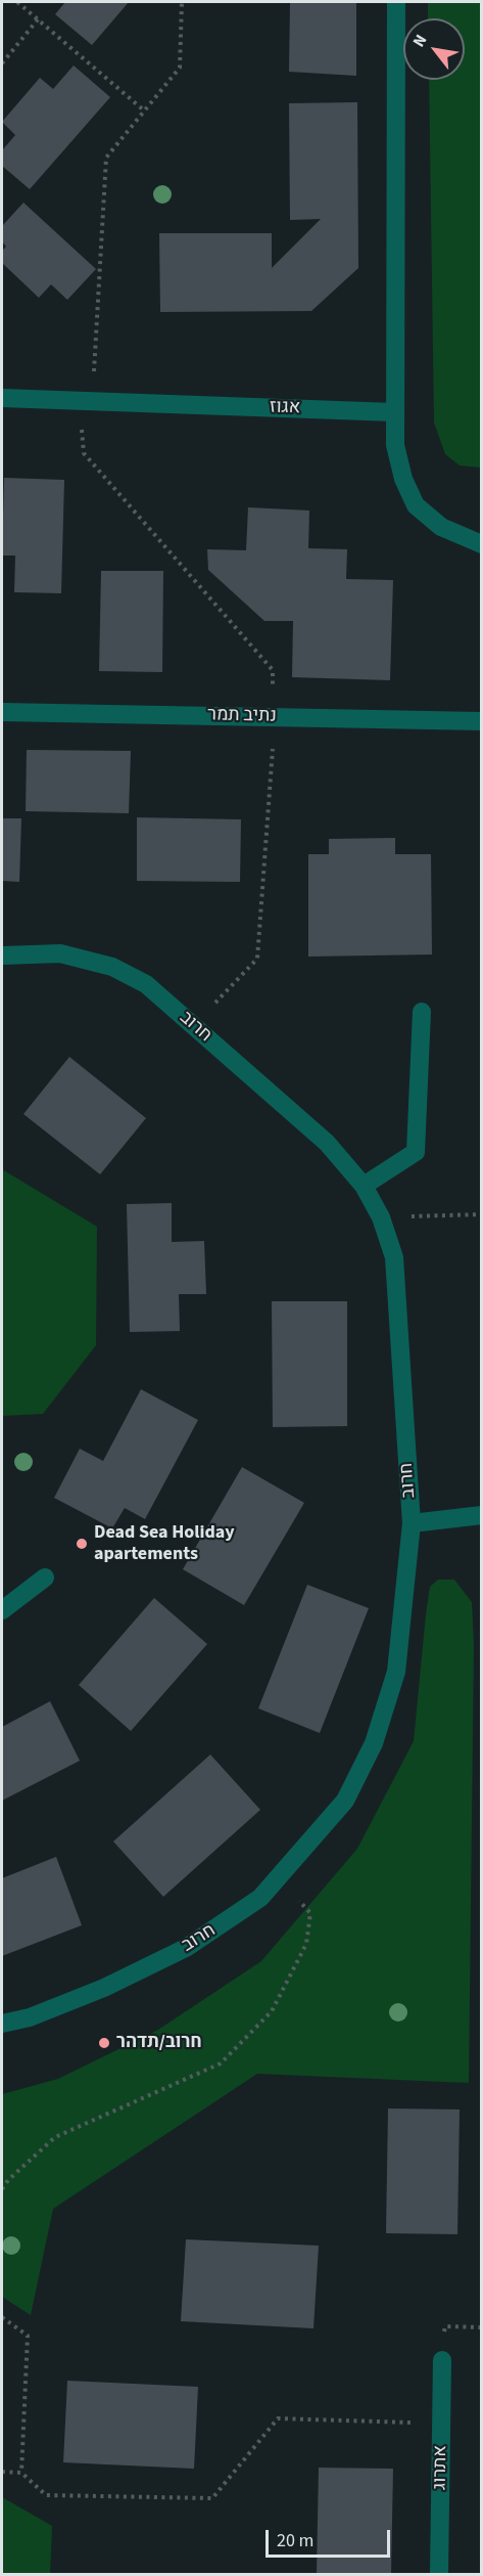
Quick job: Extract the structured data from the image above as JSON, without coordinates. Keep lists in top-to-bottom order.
{
  "streets": {
    "street": [
      "אגוז",
      "נתיב תמר",
      "חרוב",
      "אתרוג"
    ]
  },
  "places": ["Dead Sea Holiday apartements", "חרוב/תדהר"],
  "scale_bar": "20 m",
  "north": "top left"
}
